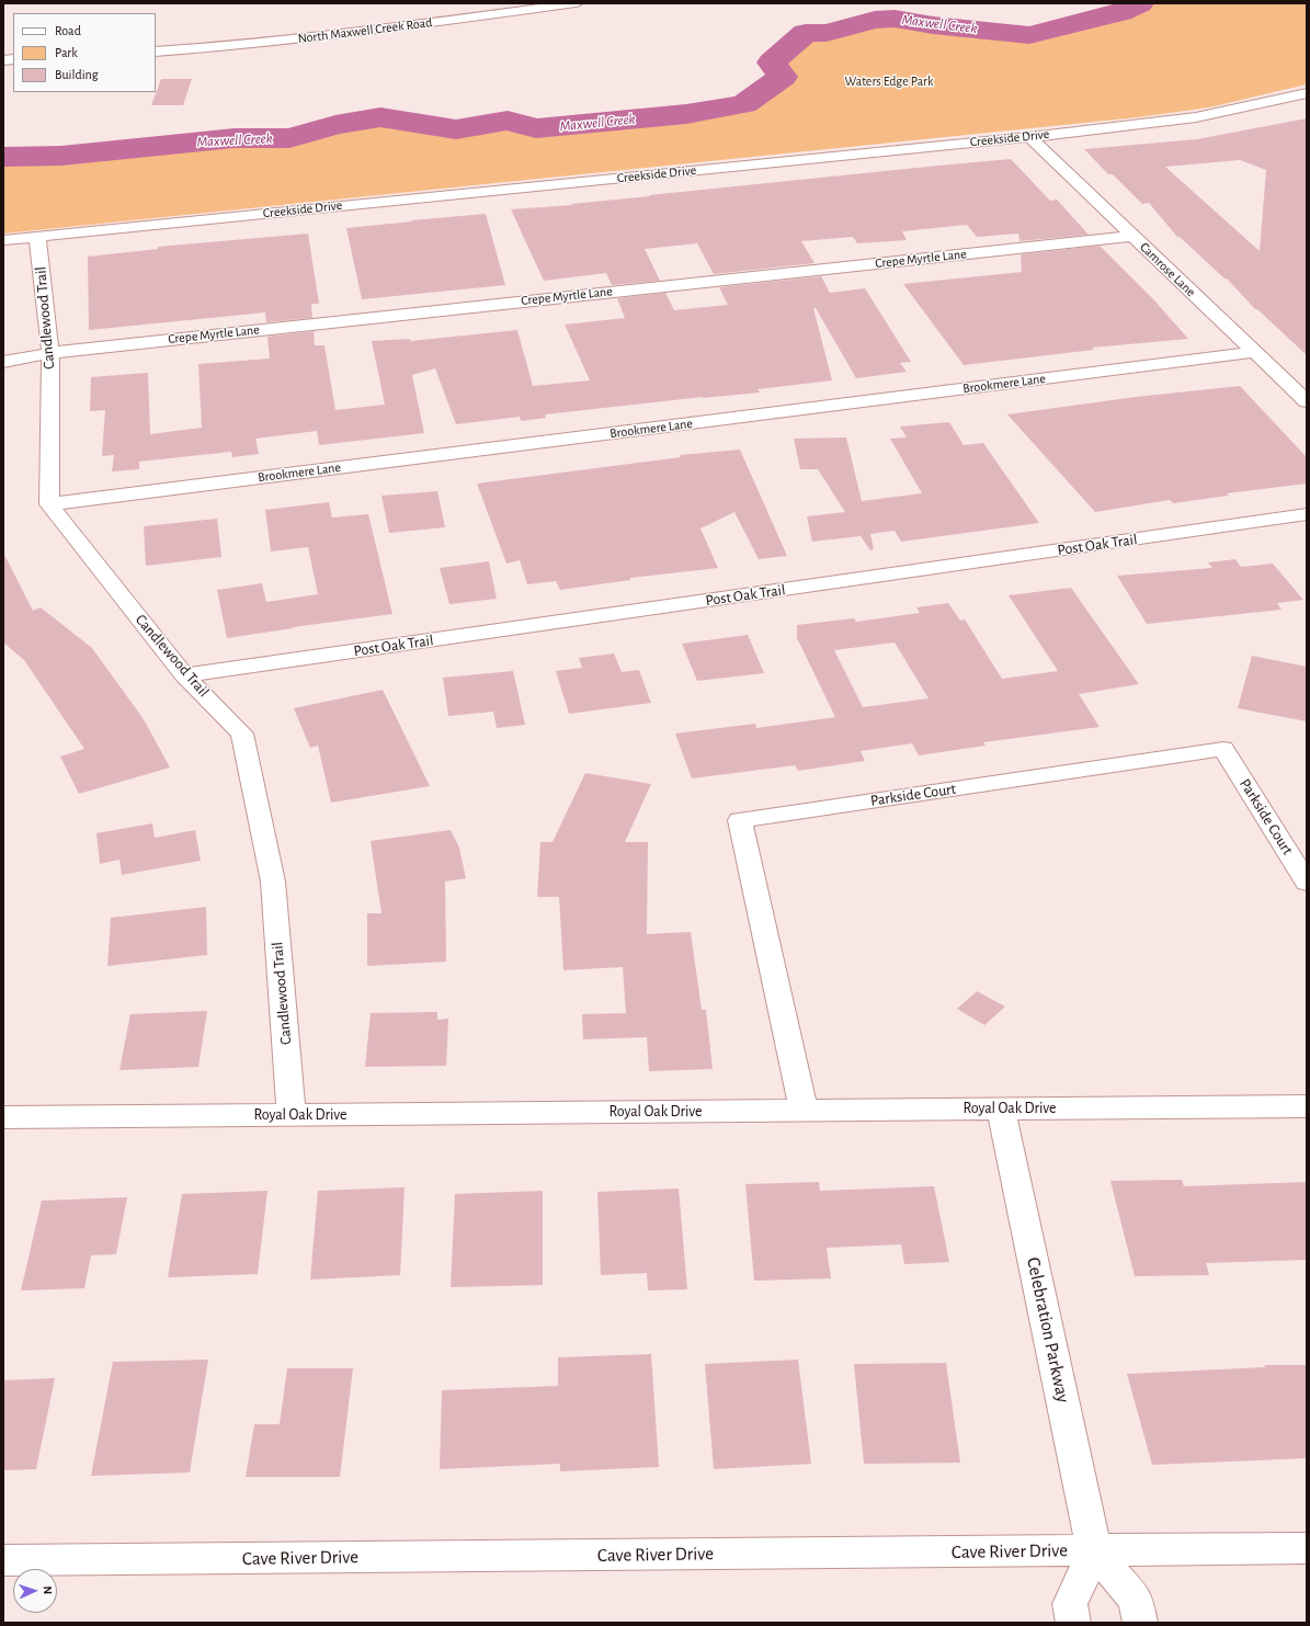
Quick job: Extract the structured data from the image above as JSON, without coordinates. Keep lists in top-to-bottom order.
{
  "streets": {
    "street": [
      "North Maxwell Creek Road",
      "Creekside Drive",
      "Crepe Myrtle Lane",
      "Camrose Lane",
      "Candlewood Trail",
      "Brookmere Lane",
      "Post Oak Trail",
      "Parkside Court",
      "Royal Oak Drive",
      "Celebration Parkway",
      "Cave River Drive"
    ]
  },
  "crossings": [
    ["Creekside Drive", "Camrose Lane"],
    ["Creekside Drive", "Candlewood Trail"],
    ["Crepe Myrtle Lane", "Camrose Lane"],
    ["Crepe Myrtle Lane", "Candlewood Trail"],
    ["Camrose Lane", "Brookmere Lane"],
    ["Candlewood Trail", "Brookmere Lane"],
    ["Candlewood Trail", "Post Oak Trail"],
    ["Candlewood Trail", "Royal Oak Drive"],
    ["Parkside Court", "Royal Oak Drive"],
    ["Royal Oak Drive", "Celebration Parkway"],
    ["Celebration Parkway", "Cave River Drive"]
  ],
  "water": ["Maxwell Creek"],
  "parks": ["Waters Edge Park"],
  "legend": ["Road", "Park", "Building"],
  "north": "right"
}
